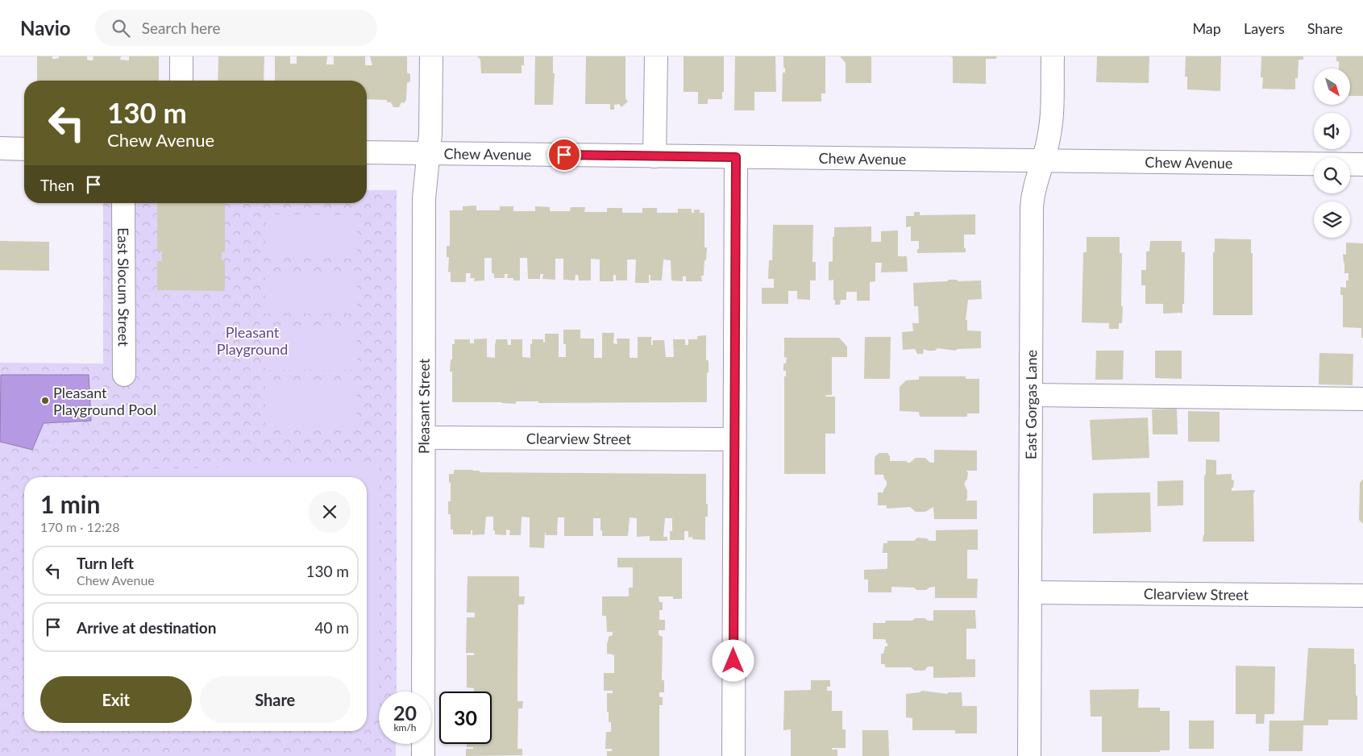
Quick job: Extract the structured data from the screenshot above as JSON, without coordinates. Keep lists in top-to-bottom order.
{
  "streets": {
    "street": [
      "Chew Avenue",
      "East Slocum Street",
      "East Gorgas Lane",
      "Pleasant Street",
      "Clearview Street"
    ]
  },
  "crossings": [
    ["Chew Avenue", "East Gorgas Lane"],
    ["Chew Avenue", "Pleasant Street"],
    ["East Gorgas Lane", "Clearview Street"],
    ["Pleasant Street", "Clearview Street"]
  ],
  "parks": ["Pleasant Playground"],
  "places": ["Pleasant Playground Pool"],
  "north": "bottom right",
  "page": {
    "header": "Navio",
    "search": "Search here",
    "nav": ["Map", "Layers", "Share"],
    "turn": ["130 m", "Chew Avenue"],
    "then": "Then",
    "heading": ["1 min", "170 m · 12:28"],
    "list": [
      {
        "name": "Turn left",
        "note": "Chew Avenue",
        "value": "130 m"
      },
      {
        "name": "Arrive at destination",
        "value": "40 m"
      }
    ],
    "buttons": ["Exit", "Share"],
    "speed": "20 km/h",
    "limit": "30"
  }
}
